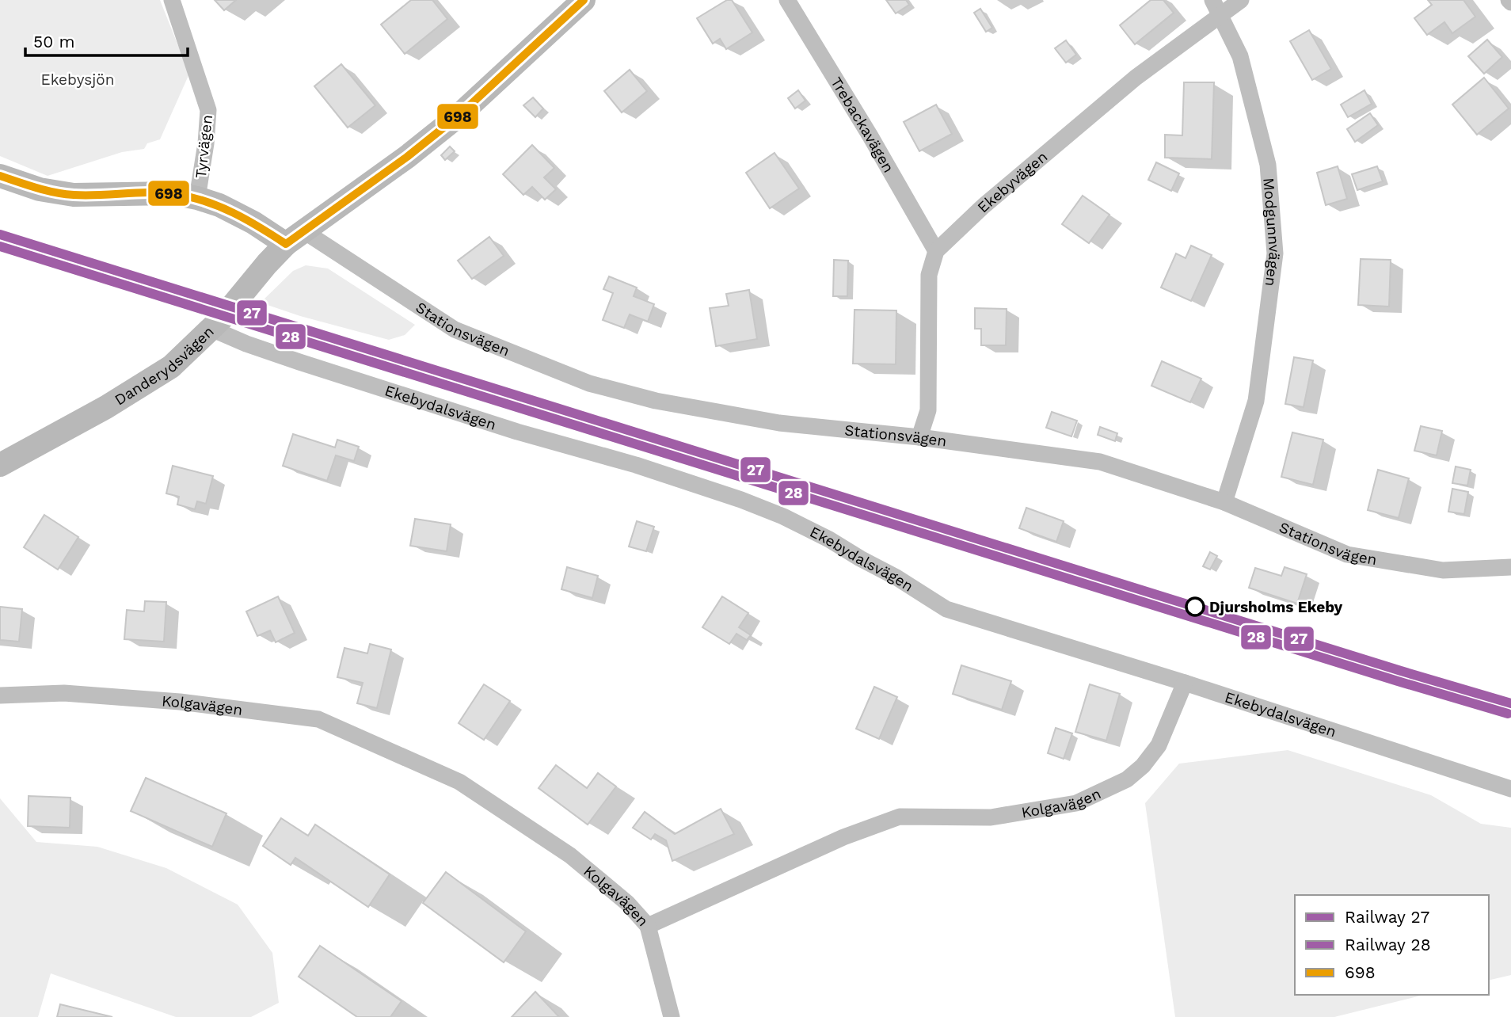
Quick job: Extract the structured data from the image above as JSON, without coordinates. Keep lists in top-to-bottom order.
{
  "streets": {
    "street": [
      "Trebackavägen",
      "Tyrvägen",
      "Ekebyvägen",
      "Modgunnvägen",
      "Stationsvägen",
      "Danderydsvägen",
      "Ekebydalsvägen",
      "Kolgavägen"
    ]
  },
  "crossings": [
    ["Trebackavägen", "Ekebyvägen"],
    ["Ekebyvägen", "Modgunnvägen"],
    ["Modgunnvägen", "Stationsvägen"],
    ["Stationsvägen", "Danderydsvägen"],
    ["Danderydsvägen", "Ekebydalsvägen"],
    ["Ekebydalsvägen", "Kolgavägen"]
  ],
  "parks": ["Ekebysjön"],
  "places": ["Djursholms Ekeby"],
  "lines": ["transit line 698", "rail line 27", "rail line 28"],
  "legend": ["Railway 27", "Railway 28", "698"],
  "scale_bar": "50 m"
}
